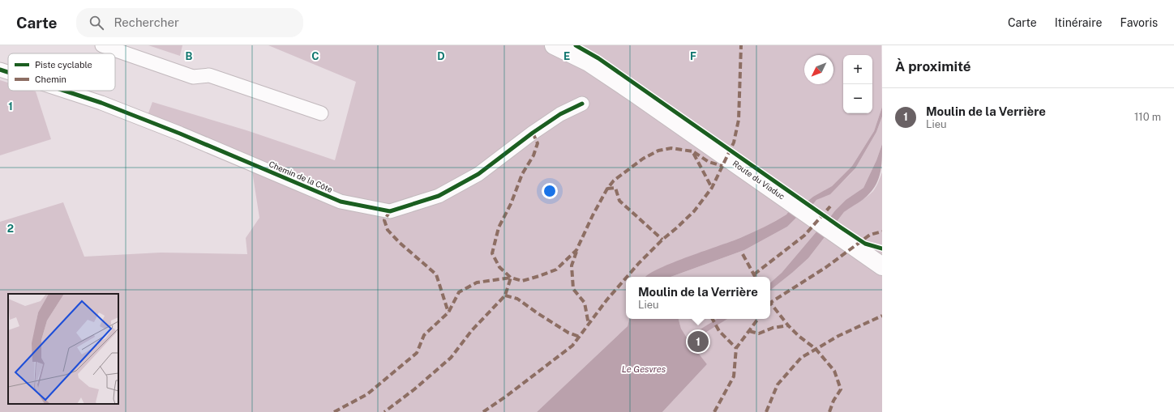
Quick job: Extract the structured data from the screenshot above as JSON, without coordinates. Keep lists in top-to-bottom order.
{
  "streets": {
    "street": ["Chemin de la Côte", "Route du Viaduc"]
  },
  "water": ["Le Gesvres"],
  "legend": ["Piste cyclable", "Chemin"],
  "north": "bottom left",
  "page": {
    "header": "Carte",
    "search": "Rechercher",
    "nav": ["Carte", "Itinéraire", "Favoris"],
    "heading": "À proximité",
    "map_buttons": ["+", "−"],
    "list": [
      {
        "mark": "1",
        "name": "Moulin de la Verrière",
        "note": "Lieu",
        "value": "110 m"
      }
    ],
    "popup": ["Moulin de la Verrière", "Lieu"],
    "pins": "1"
  },
  "grid": {
    "columns": [
      "B",
      "C",
      "D",
      "E",
      "F"
    ],
    "rows": ["1", "2"]
  }
}
